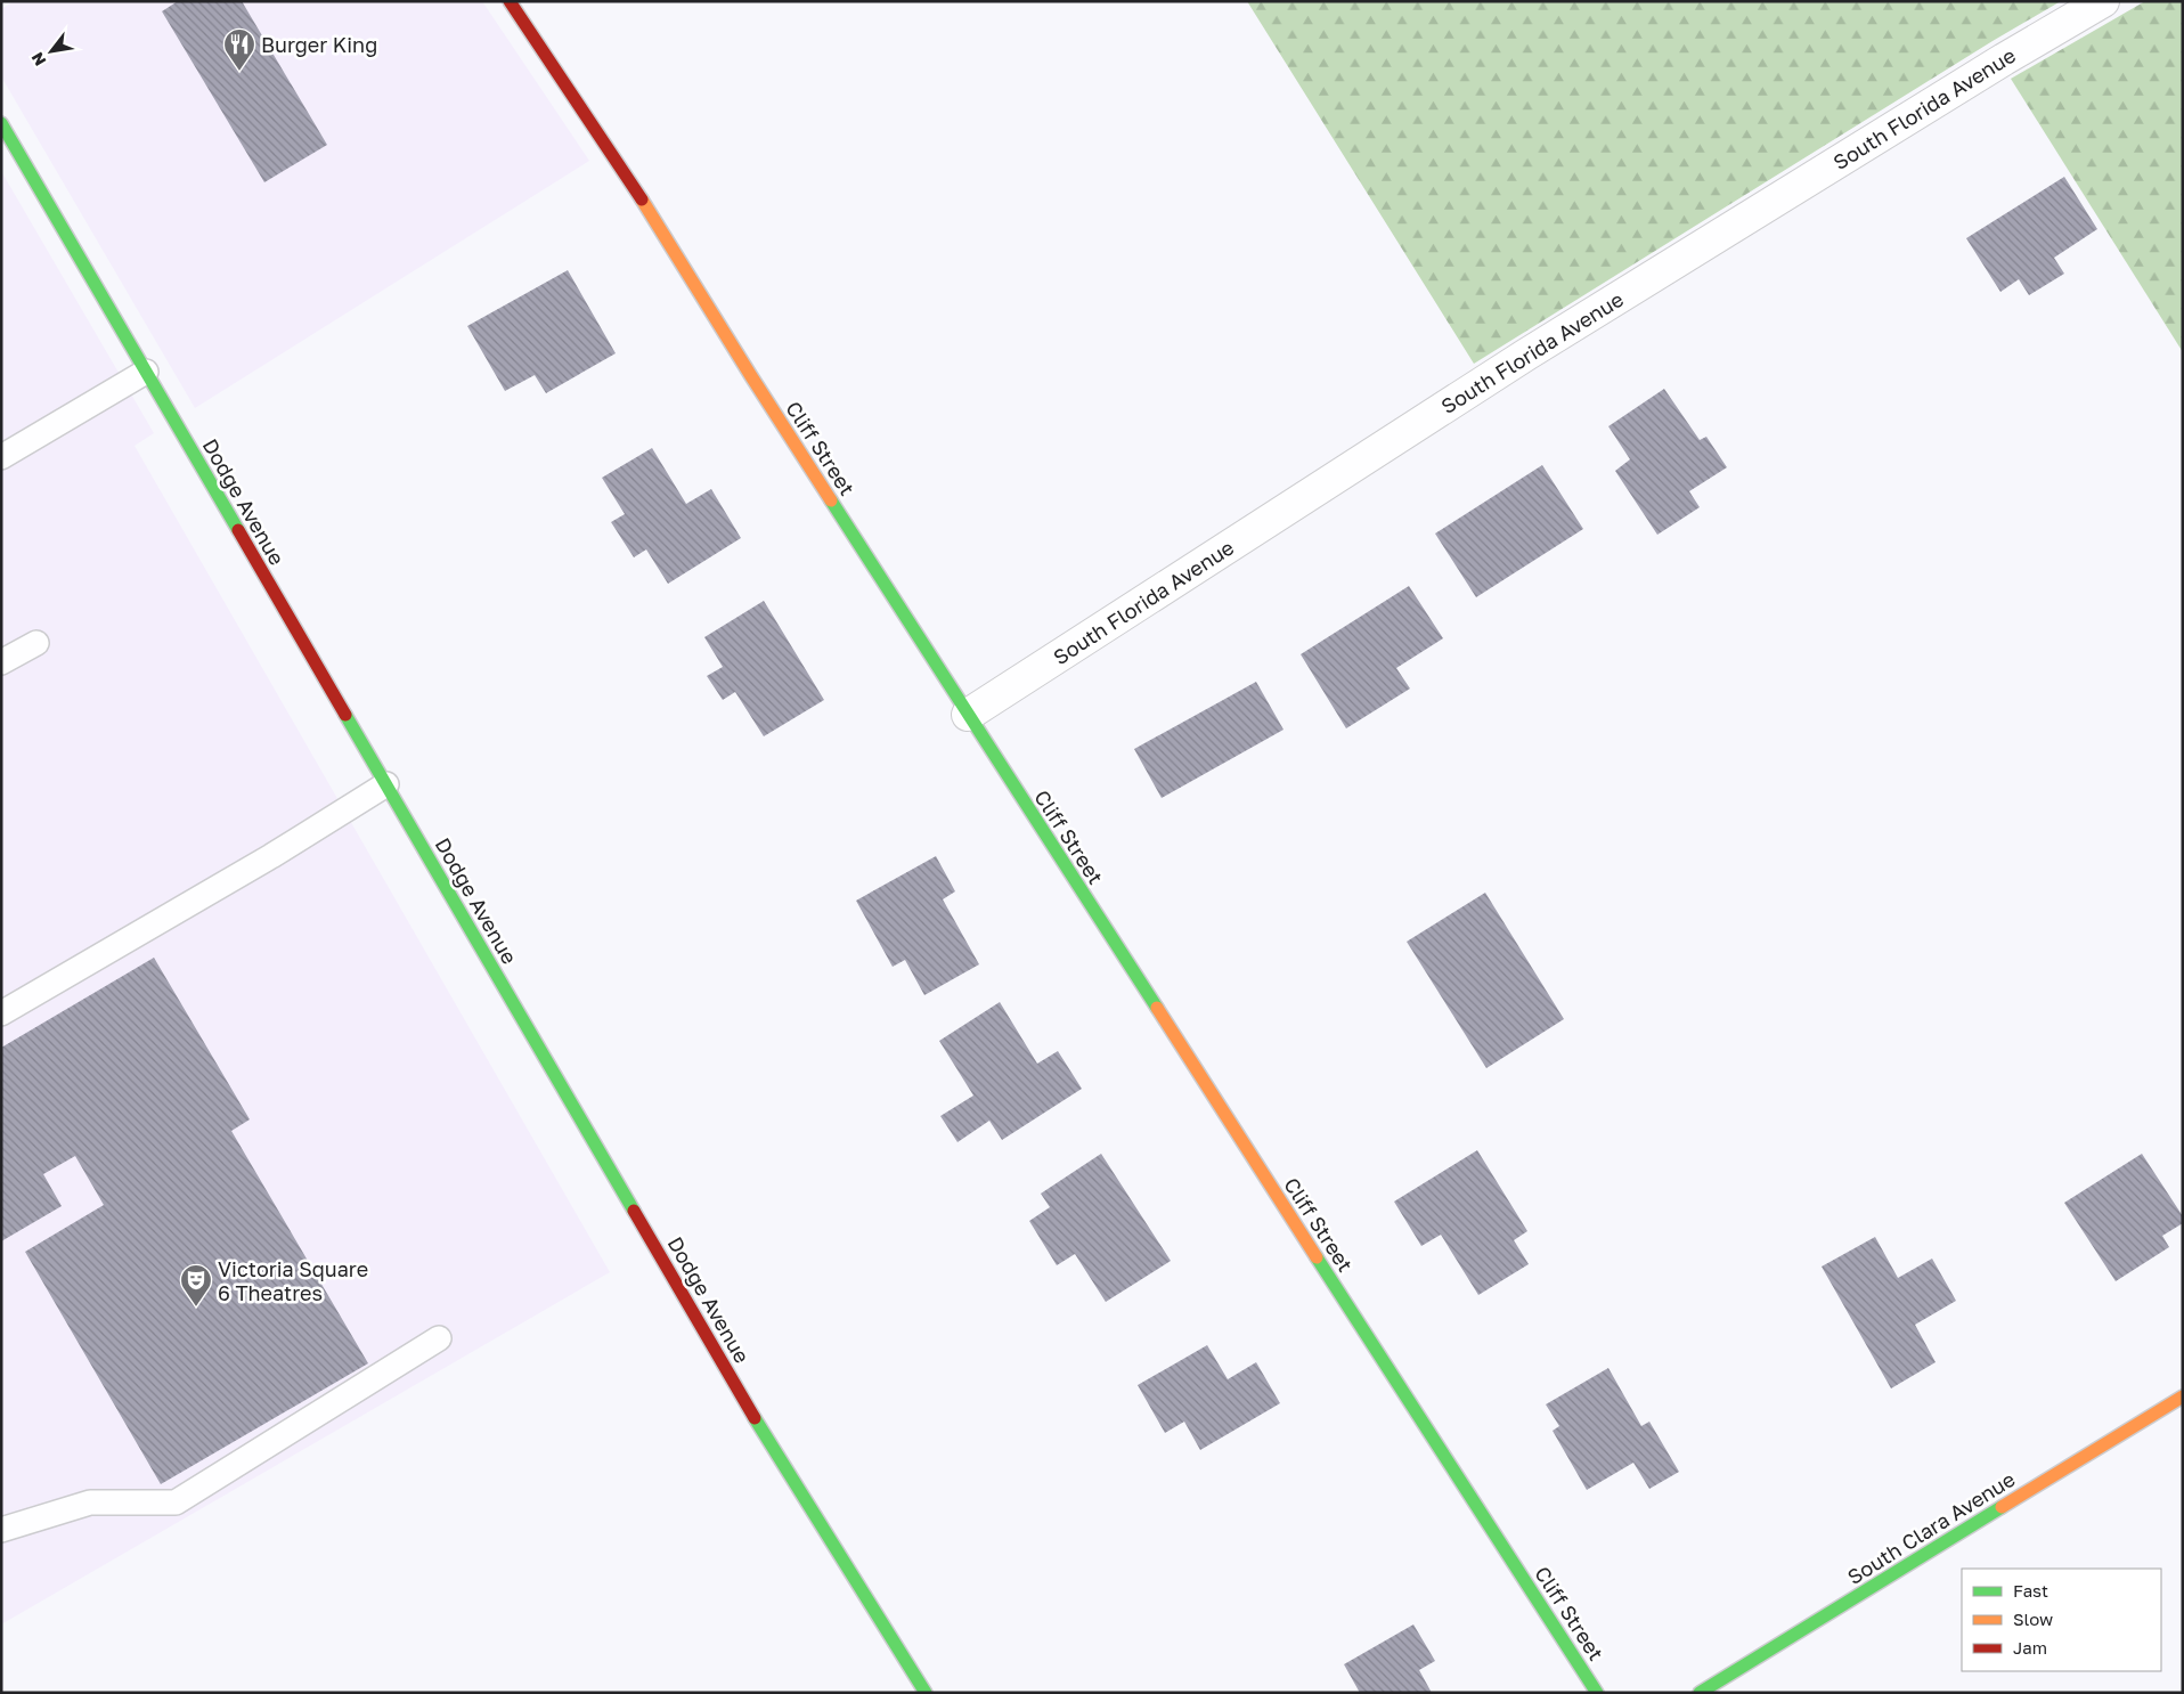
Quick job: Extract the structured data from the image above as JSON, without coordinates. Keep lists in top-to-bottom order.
{
  "streets": {
    "street": [
      "South Florida Avenue",
      "Cliff Street",
      "Dodge Avenue",
      "South Clara Avenue"
    ]
  },
  "crossings": [
    ["South Florida Avenue", "Cliff Street"]
  ],
  "places": {
    "restaurant": ["Burger King"],
    "theatre": ["Victoria Square 6 Theatres"]
  },
  "legend": ["Fast", "Slow", "Jam"],
  "north": "bottom left"
}
